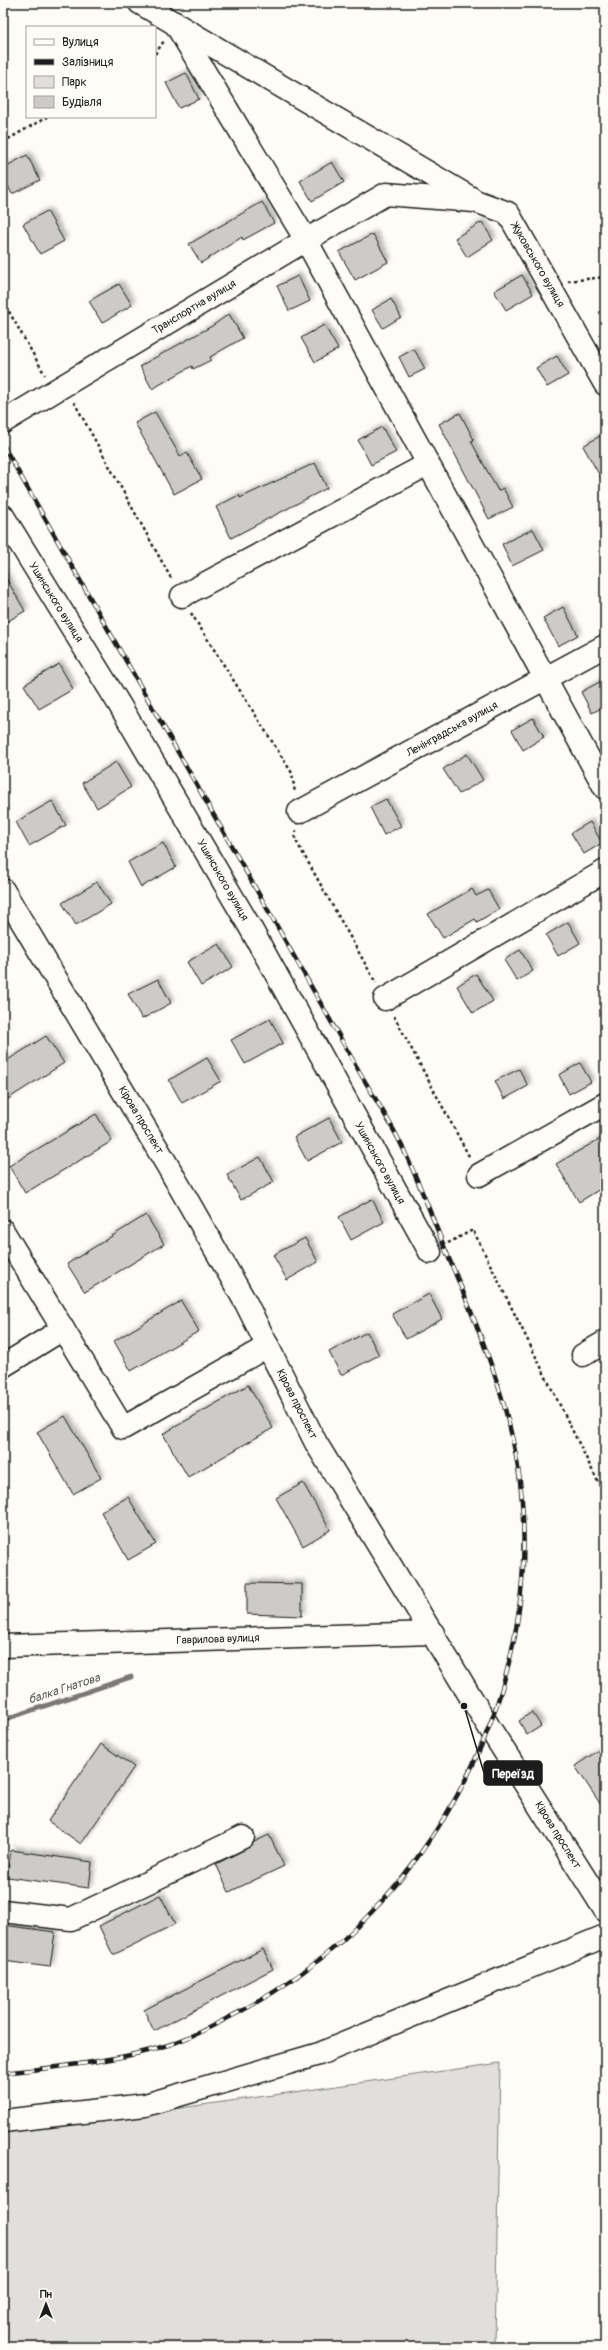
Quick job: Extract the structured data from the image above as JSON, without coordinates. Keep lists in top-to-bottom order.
{
  "streets": {
    "street": [
      "Жуковського вулиця",
      "Транспортна вулиця",
      "Ушинського вулиця",
      "Ленінградська вулиця",
      "Кірова проспект",
      "Гаврилова вулиця"
    ]
  },
  "crossings": [
    ["Жуковського вулиця", "Транспортна вулиця"],
    ["Кірова проспект", "Гаврилова вулиця"]
  ],
  "water": ["балка Гнатова"],
  "places": ["Переїзд"],
  "legend": [
    "Вулиця",
    "Залізниця",
    "Парк",
    "Будівля"
  ],
  "north": "top"
}
